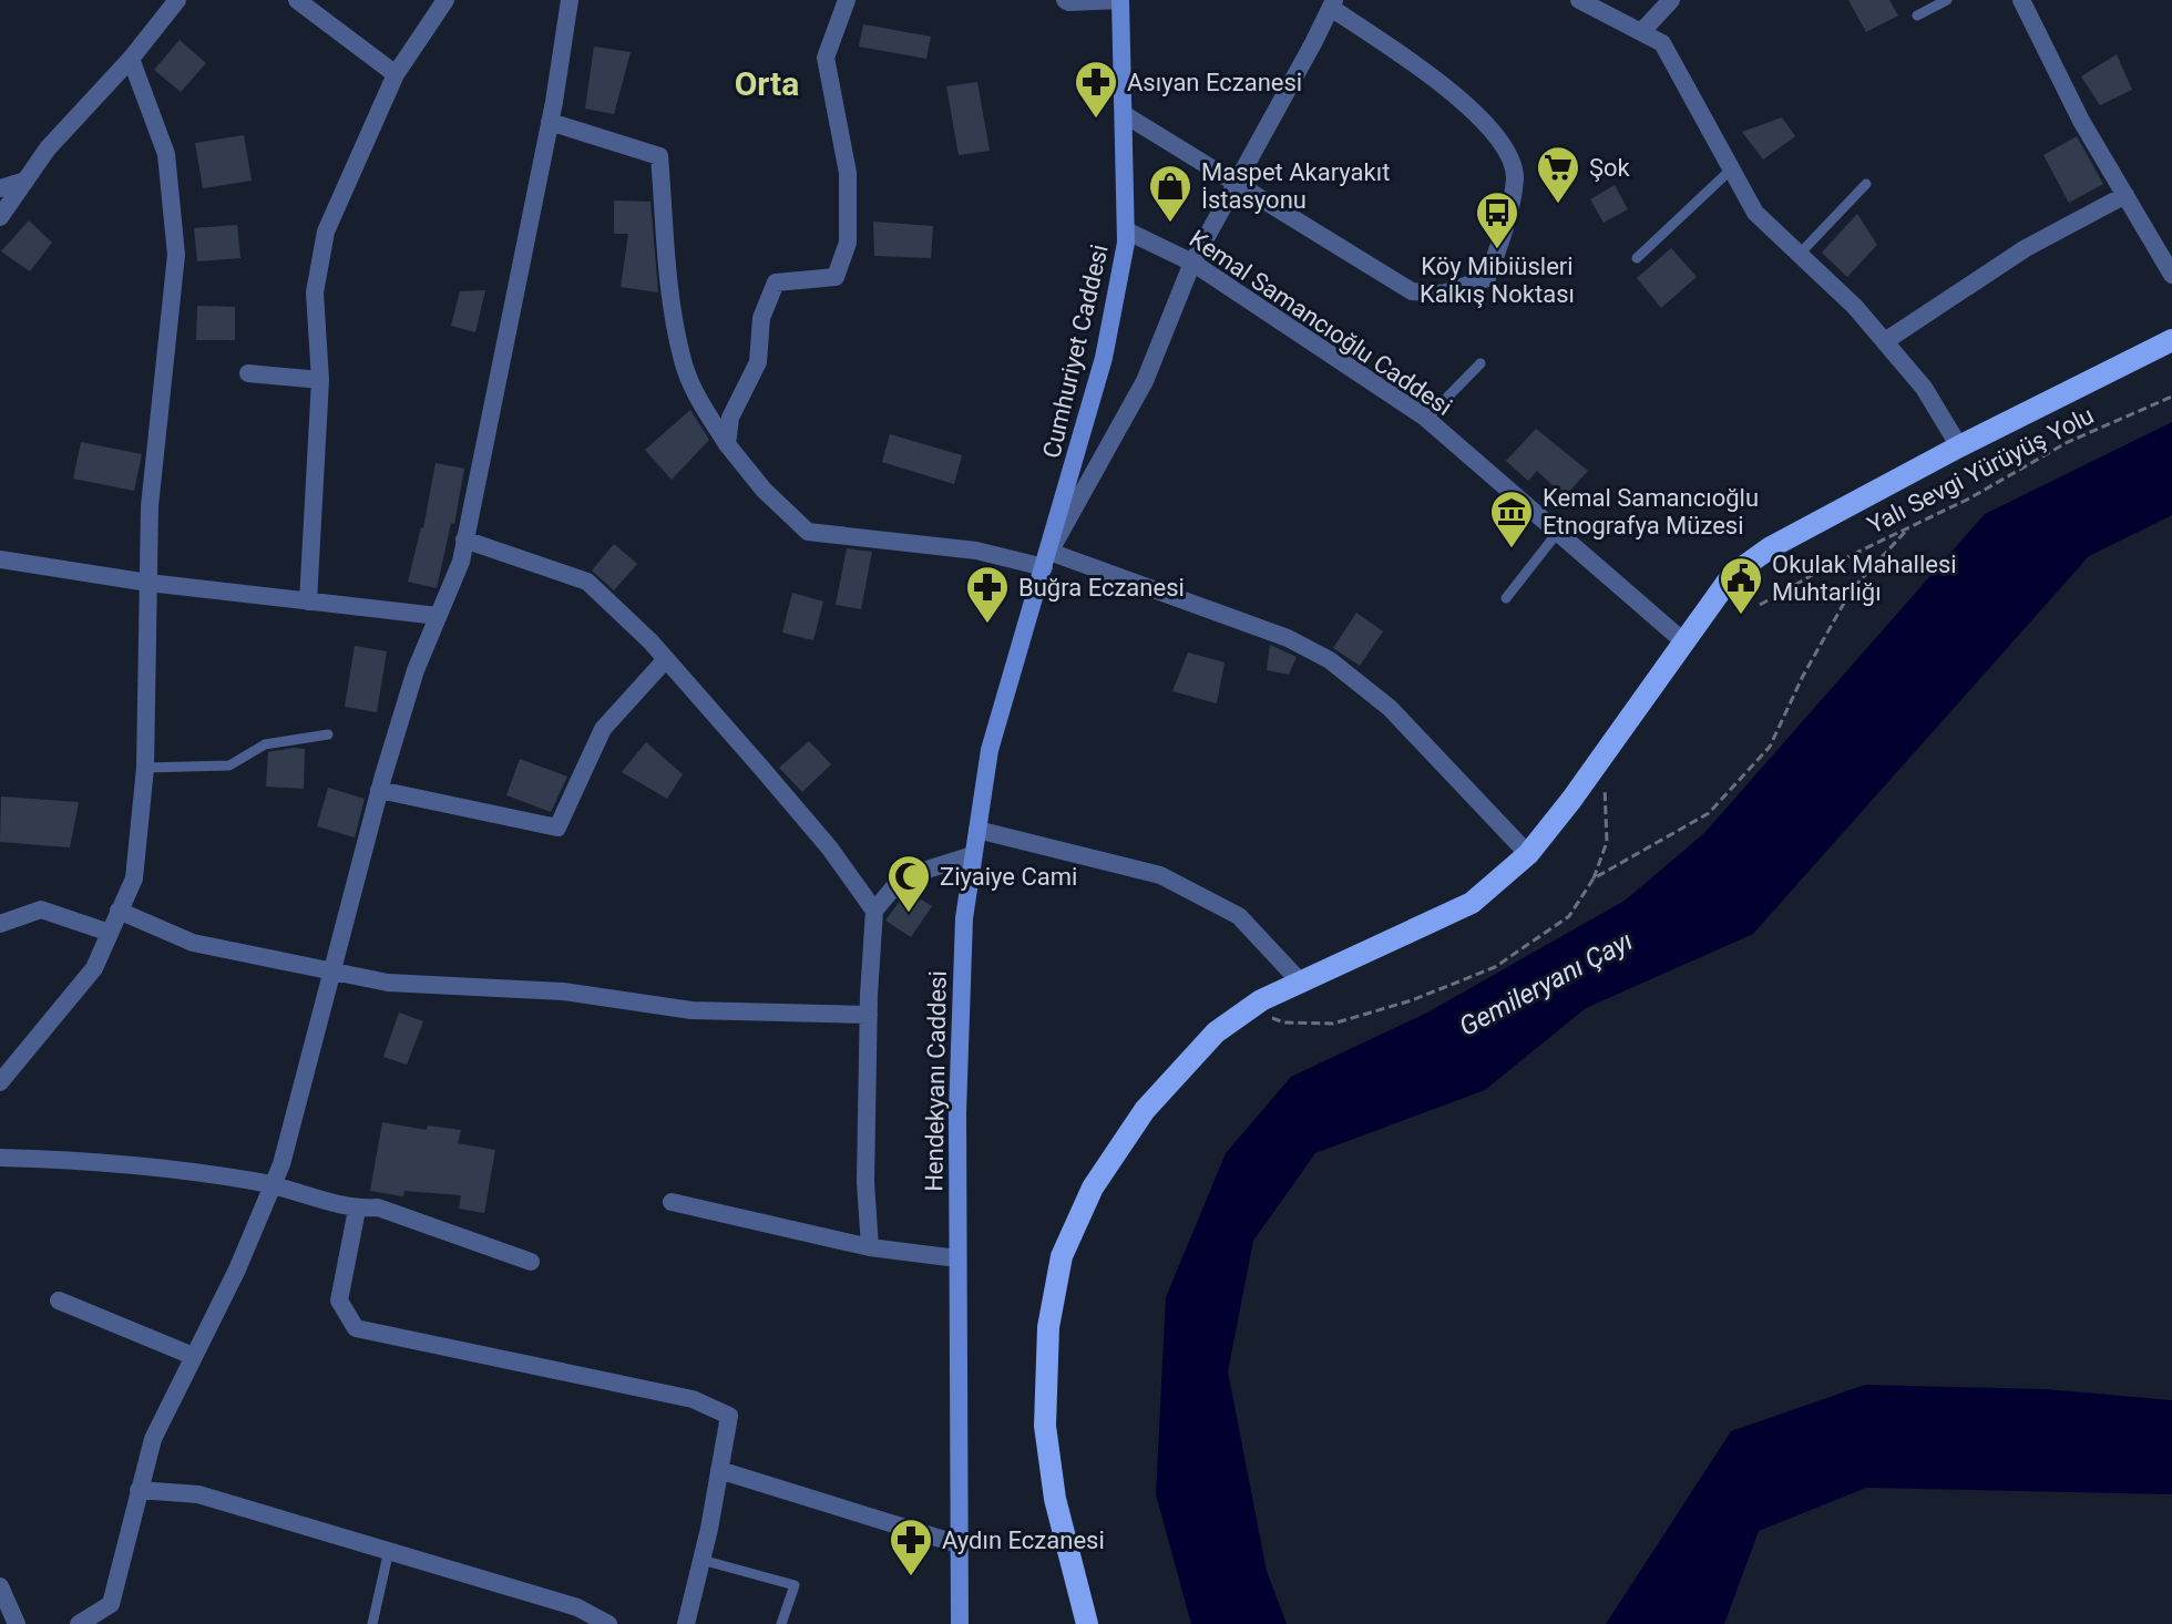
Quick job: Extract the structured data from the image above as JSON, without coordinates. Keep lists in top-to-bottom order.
{
  "streets": {
    "main road": ["Cumhuriyet Caddesi", "Hendekyanı Caddesi"],
    "street": ["Kemal Samancıoğlu Caddesi"],
    "path": ["Yalı Sevgi Yürüyüş Yolu"]
  },
  "crossings": [
    ["Kemal Samancıoğlu Caddesi", "Cumhuriyet Caddesi"],
    ["Cumhuriyet Caddesi", "Hendekyanı Caddesi"]
  ],
  "districts": ["Orta"],
  "water": ["Gemileryanı Çayı"],
  "places": {
    "pharmacy": ["Asıyan Eczanesi", "Buğra Eczanesi", "Aydın Eczanesi"],
    "supermarket": ["Şok"],
    "shop": ["Maspet Akaryakıt İstasyonu"],
    "bus stop": ["Köy Mibiüsleri Kalkış Noktası"],
    "museum": ["Kemal Samancıoğlu Etnografya Müzesi"],
    "public building": ["Okulak Mahallesi Muhtarlığı"],
    "mosque": ["Ziyaiye Cami"]
  }
}
